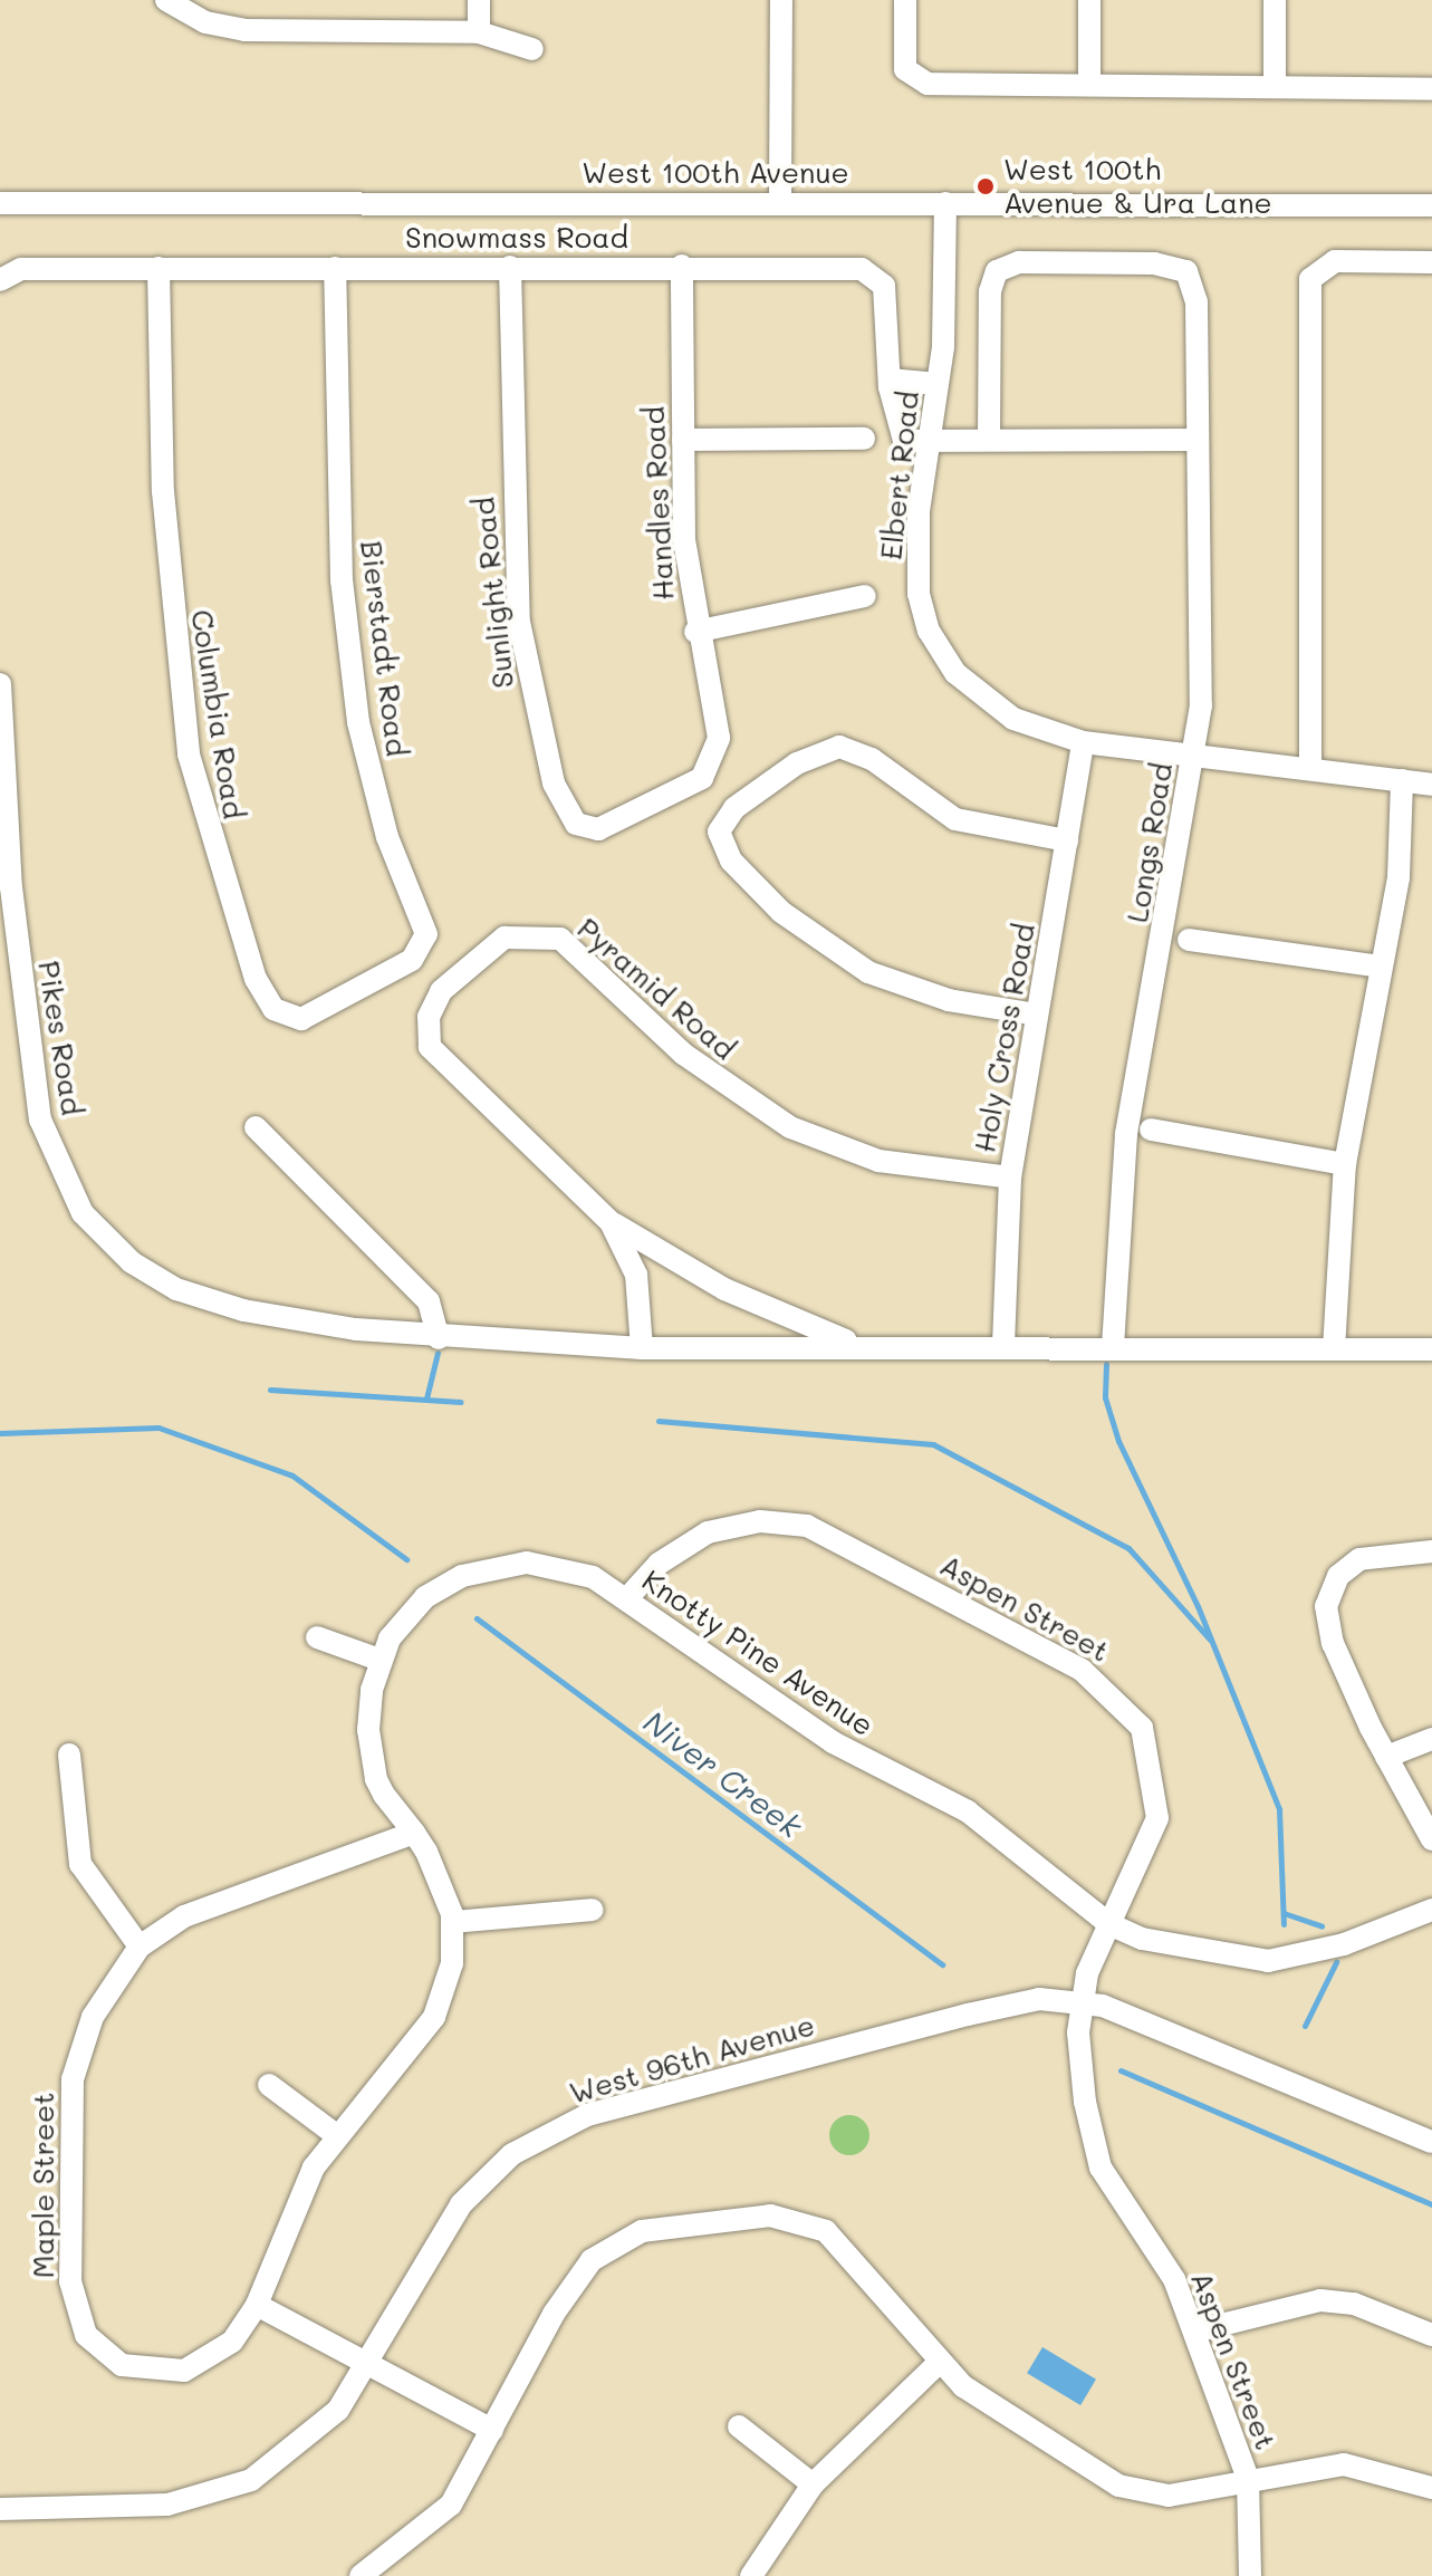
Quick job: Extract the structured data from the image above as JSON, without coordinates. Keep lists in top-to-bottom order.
{
  "streets": {
    "street": [
      "West 100th Avenue",
      "Snowmass Road",
      "Elbert Road",
      "Handles Road",
      "Sunlight Road",
      "Bierstadt Road",
      "Columbia Road",
      "Longs Road",
      "Pyramid Road",
      "Pikes Road",
      "Holy Cross Road",
      "Aspen Street",
      "Knotty Pine Avenue",
      "West 96th Avenue",
      "Maple Street"
    ]
  },
  "crossings": [
    ["West 100th Avenue", "Elbert Road"],
    ["Snowmass Road", "Elbert Road"],
    ["Snowmass Road", "Handles Road"],
    ["Snowmass Road", "Sunlight Road"],
    ["Snowmass Road", "Bierstadt Road"],
    ["Snowmass Road", "Columbia Road"],
    ["Elbert Road", "Longs Road"],
    ["Elbert Road", "Holy Cross Road"],
    ["Handles Road", "Sunlight Road"],
    ["Bierstadt Road", "Columbia Road"],
    ["Longs Road", "Pikes Road"],
    ["Pyramid Road", "Pikes Road"],
    ["Pyramid Road", "Holy Cross Road"],
    ["Pikes Road", "Holy Cross Road"],
    ["Aspen Street", "Knotty Pine Avenue"],
    ["Aspen Street", "West 96th Avenue"],
    ["Knotty Pine Avenue", "Maple Street"]
  ],
  "water": ["Niver Creek"],
  "places": ["West 100th Avenue & Ura Lane"]
}
